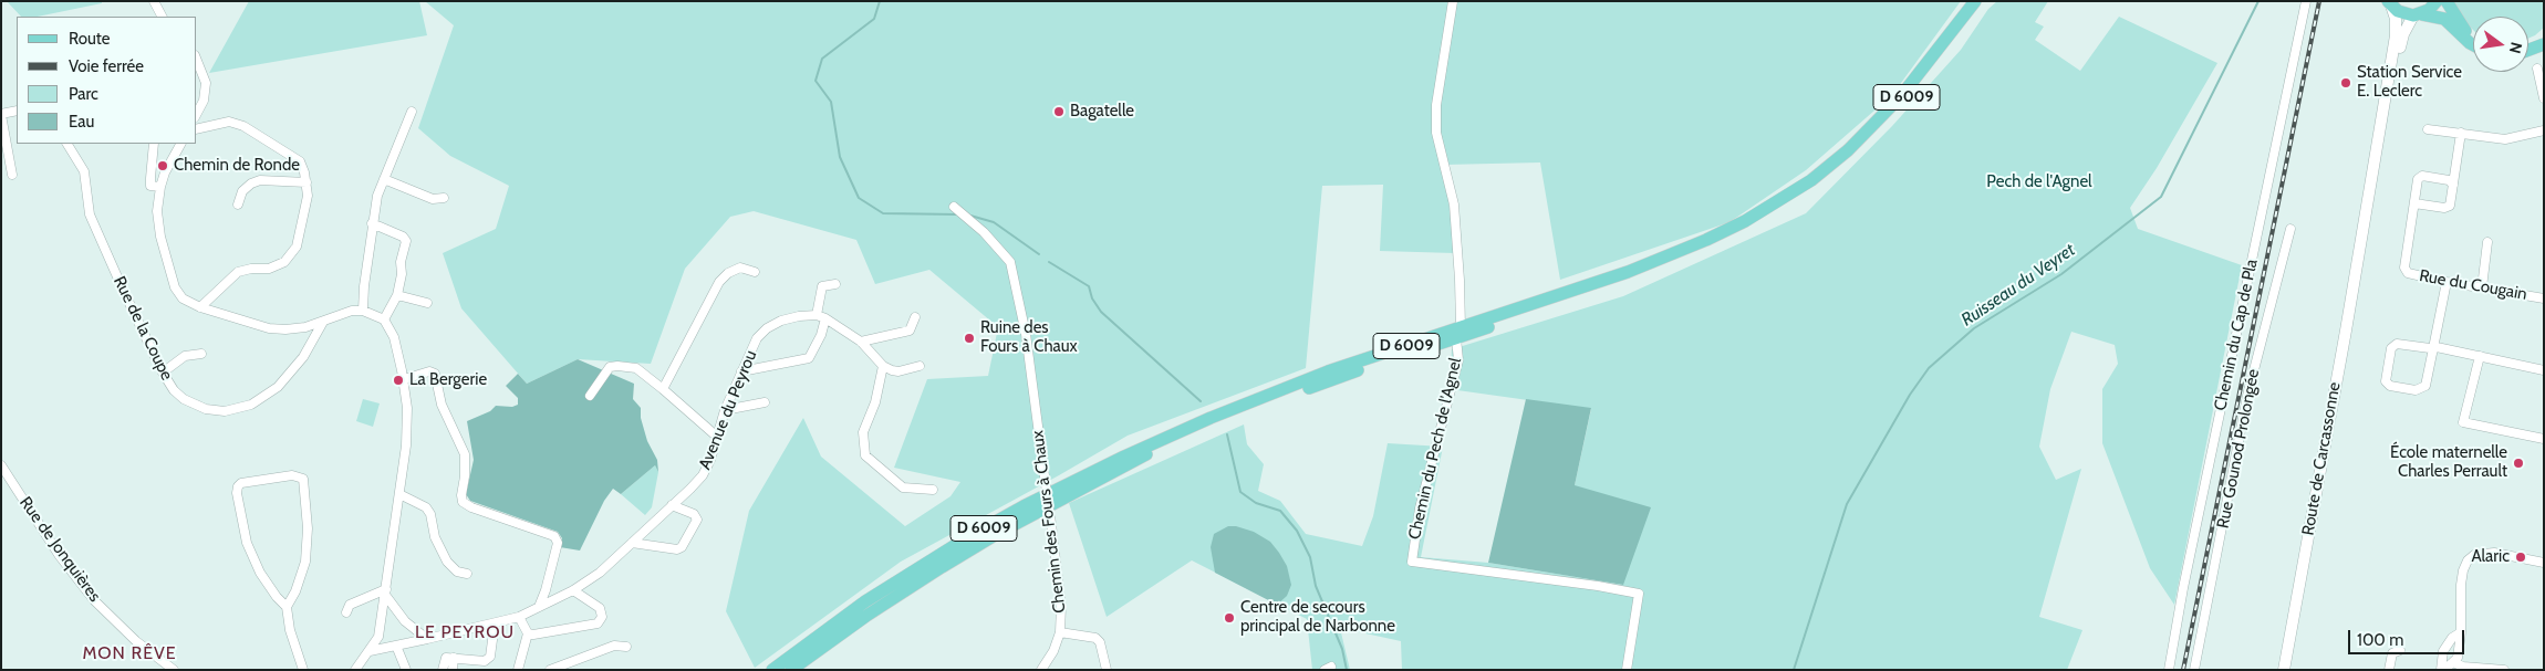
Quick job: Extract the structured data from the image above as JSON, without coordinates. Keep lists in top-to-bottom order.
{
  "streets": {
    "main road": ["D 6009", "Route de Carcassonne"],
    "street": [
      "Rue du Cougain",
      "Rue de la Coupe",
      "Chemin du Cap de Pla",
      "Avenue du Peyrou",
      "Chemin du Pech de l'Agnel",
      "Rue Gounod Prolongée",
      "Chemin des Fours à Chaux",
      "Rue de Jonquières"
    ]
  },
  "crossings": [
    ["D 6009", "Chemin du Pech de l'Agnel"]
  ],
  "districts": ["LE PEYROU", "MON RÊVE"],
  "water": ["Ruisseau du Veyret"],
  "parks": ["Pech de l'Agnel"],
  "places": [
    "Station Service E. Leclerc",
    "Bagatelle",
    "Chemin de Ronde",
    "Ruine des Fours à Chaux",
    "La Bergerie",
    "École maternelle Charles Perrault",
    "Alaric",
    "Centre de secours principal de Narbonne"
  ],
  "legend": [
    "Route",
    "Voie ferrée",
    "Parc",
    "Eau"
  ],
  "scale_bar": "100 m",
  "north": "right"
}
